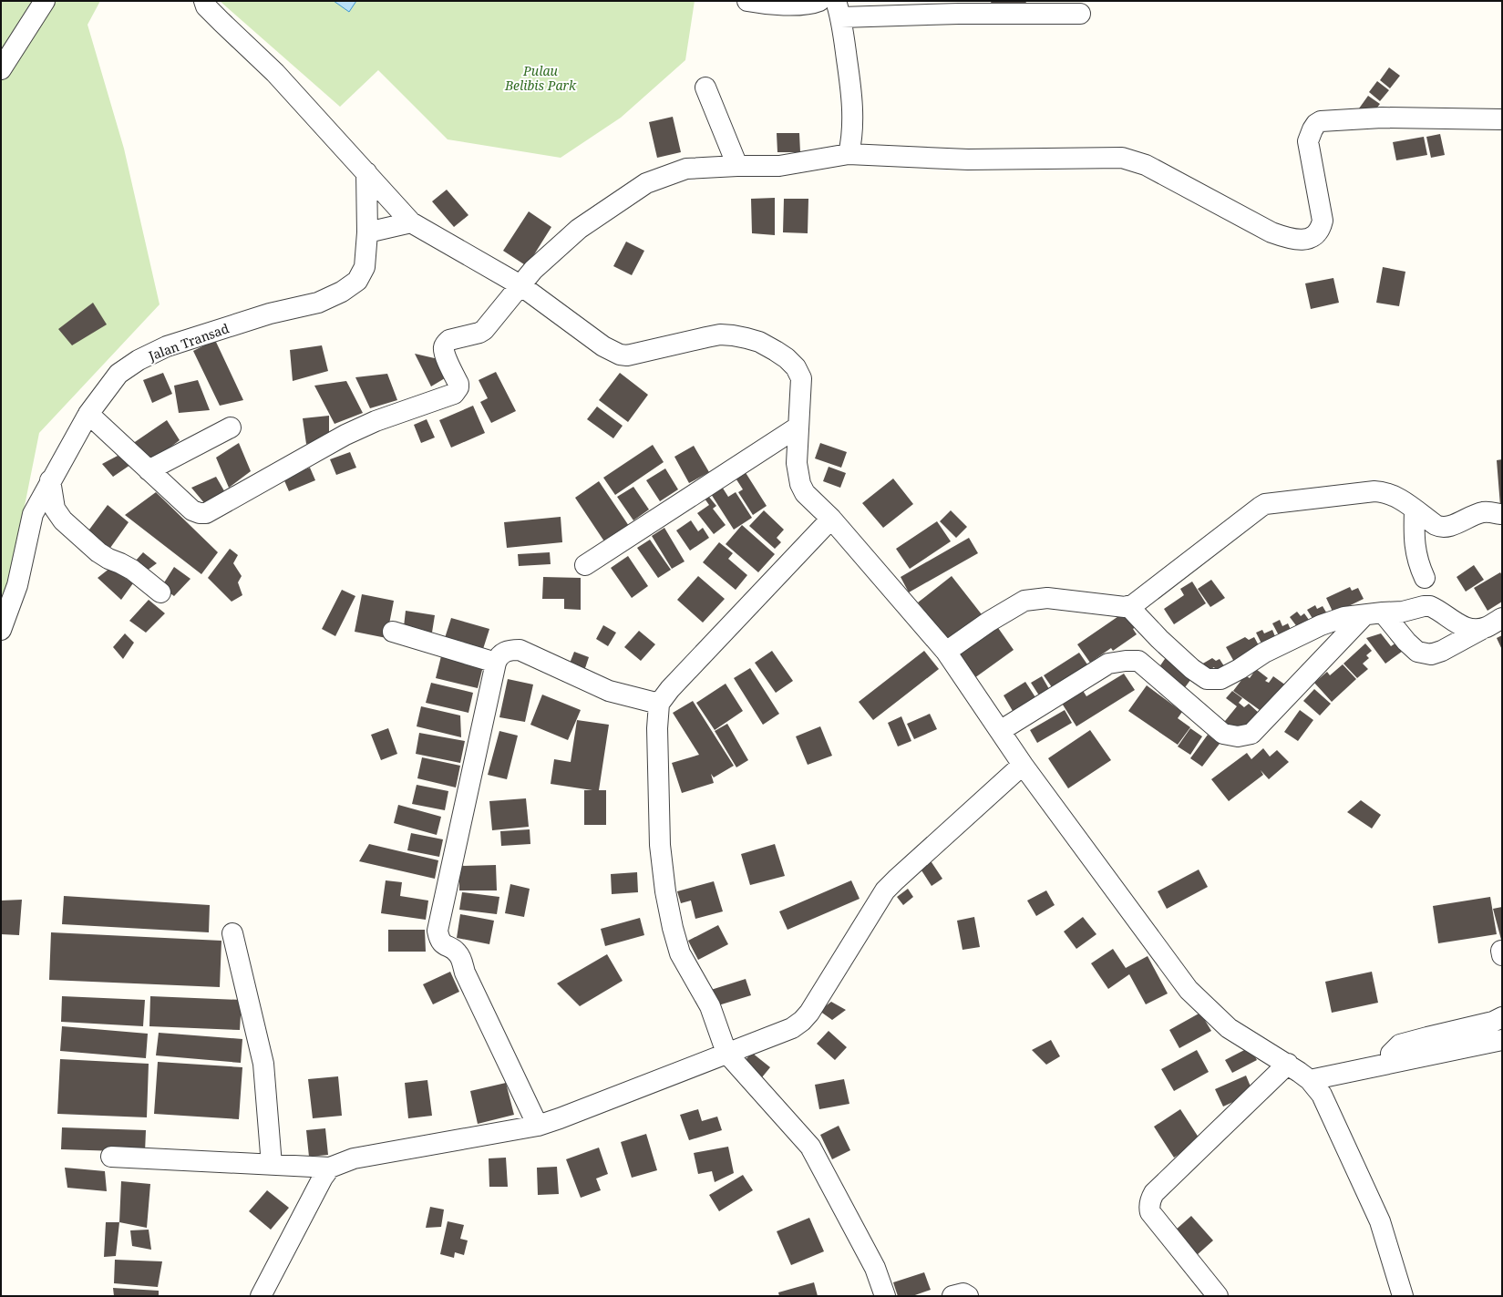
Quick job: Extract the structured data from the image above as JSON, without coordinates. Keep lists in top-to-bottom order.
{
  "streets": {
    "street": ["Jalan Transad"]
  },
  "parks": ["Pulau Belibis Park"]
}
